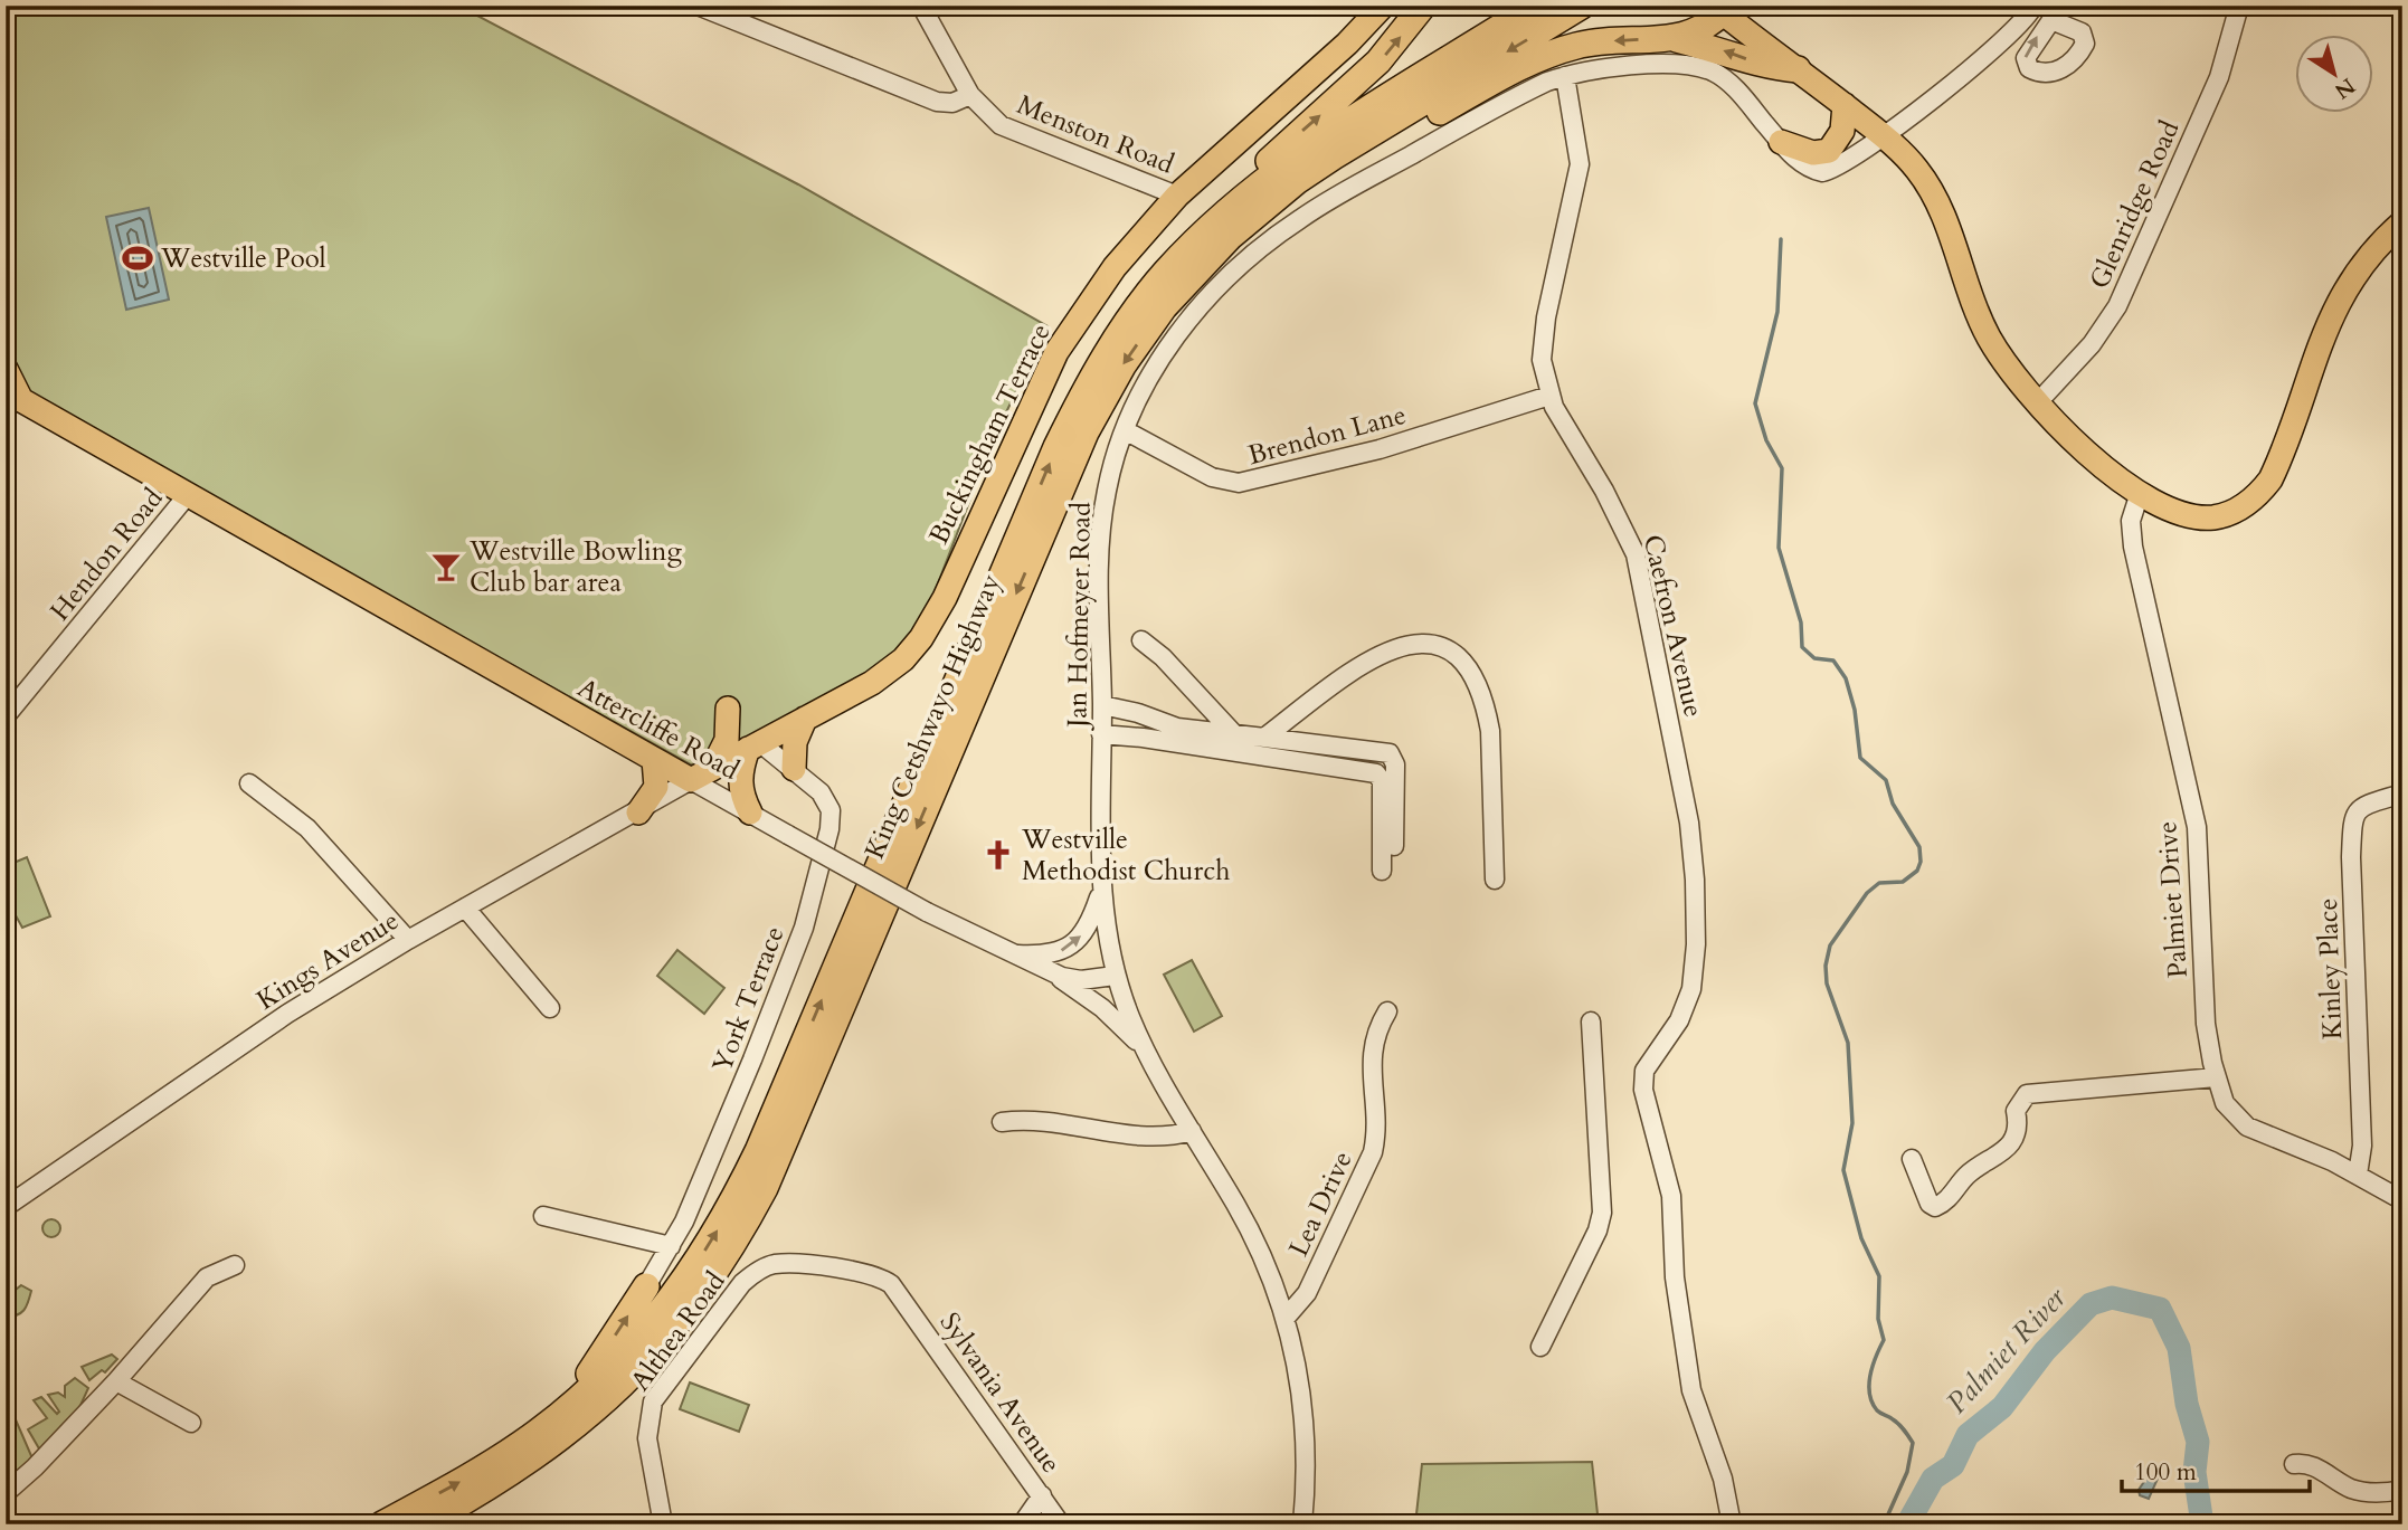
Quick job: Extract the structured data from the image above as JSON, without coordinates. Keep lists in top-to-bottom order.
{
  "streets": {
    "highway": ["King Cetshwayo Highway"],
    "main road": ["Buckingham Terrace", "Attercliffe Road"],
    "street": [
      "Menston Road",
      "Glenridge Road",
      "Brendon Lane",
      "Hendon Road",
      "Jan Hofmeyer Road",
      "Caefron Avenue",
      "Palmiet Drive",
      "Kings Avenue",
      "Kinley Place",
      "York Terrace",
      "Lea Drive",
      "Althea Road",
      "Sylvania Avenue"
    ]
  },
  "crossings": [
    ["Menston Road", "Buckingham Terrace"],
    ["Buckingham Terrace", "Attercliffe Road"],
    ["Buckingham Terrace", "Kings Avenue"],
    ["Buckingham Terrace", "York Terrace"],
    ["Brendon Lane", "Jan Hofmeyer Road"],
    ["Brendon Lane", "Caefron Avenue"],
    ["Hendon Road", "Attercliffe Road"],
    ["Jan Hofmeyer Road", "Caefron Avenue"],
    ["Jan Hofmeyer Road", "Attercliffe Road"],
    ["Jan Hofmeyer Road", "Lea Drive"],
    ["Attercliffe Road", "Kings Avenue"],
    ["Palmiet Drive", "Kinley Place"],
    ["Althea Road", "Sylvania Avenue"]
  ],
  "water": ["Palmiet River"],
  "places": {
    "sports": ["Westville Pool"],
    "bar": ["Westville Bowling Club bar area"],
    "church": ["Westville Methodist Church"]
  },
  "scale_bar": "100 m",
  "north": "bottom right"
}
